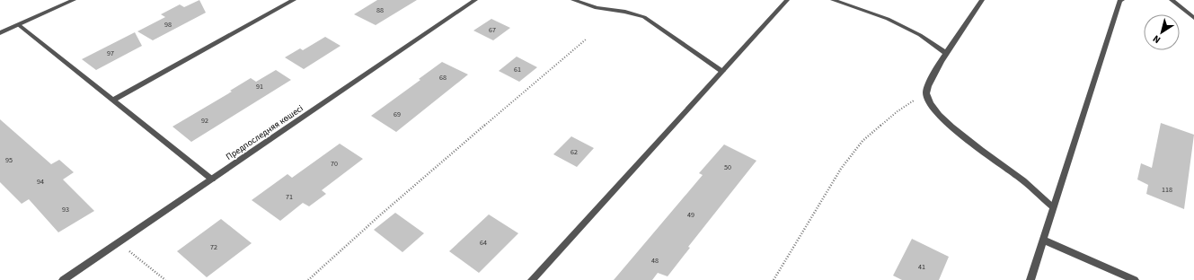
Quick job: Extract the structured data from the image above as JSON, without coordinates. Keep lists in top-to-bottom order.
{
  "streets": {
    "street": ["Предпоследняя көшесі"]
  },
  "house_numbers": [
    "88",
    "98",
    "67",
    "97",
    "61",
    "68",
    "91",
    "69",
    "92",
    "62",
    "95",
    "70",
    "50",
    "94",
    "118",
    "71",
    "93",
    "49",
    "64",
    "72",
    "48",
    "41"
  ],
  "north": "bottom left"
}
